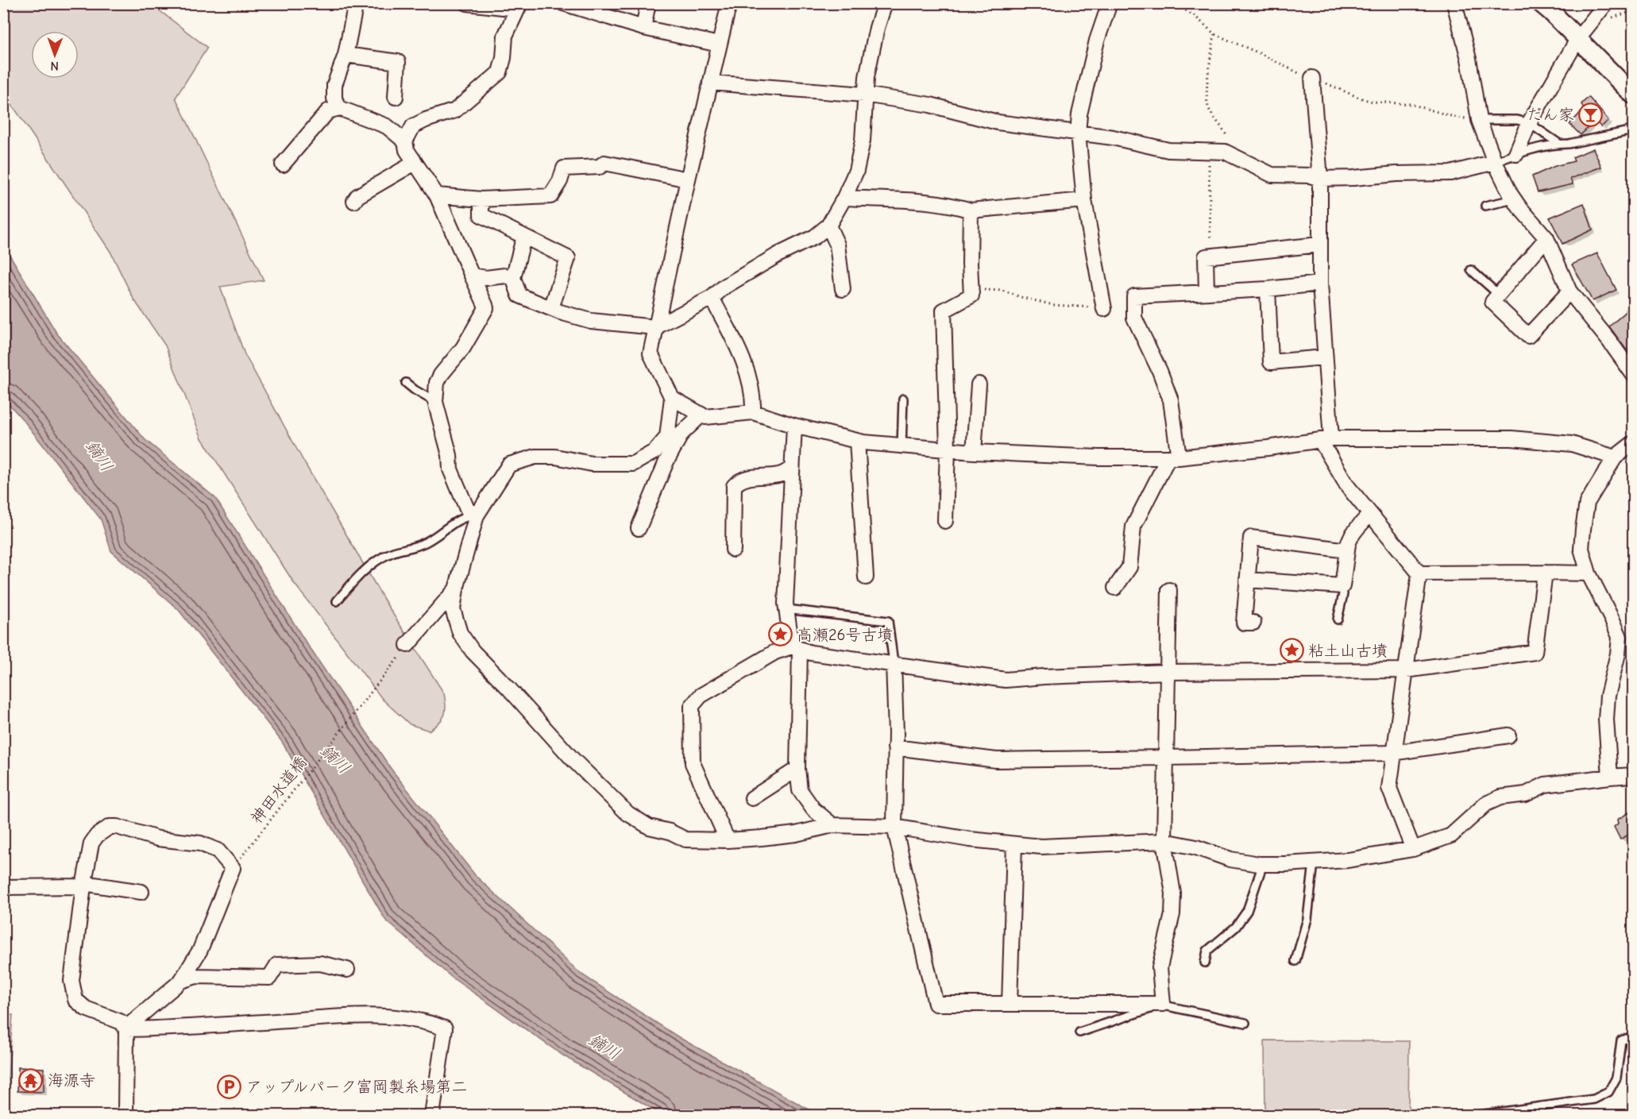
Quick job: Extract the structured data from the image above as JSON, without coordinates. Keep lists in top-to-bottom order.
{
  "streets": {
    "path": ["神田水道橋"]
  },
  "water": ["鏑川"],
  "places": {
    "bar": ["だん家"],
    "place": ["高瀬26号古墳", "粘土山古墳"],
    "temple": ["海源寺"],
    "parking": ["アップルパーク富岡製糸場第二"]
  },
  "north": "bottom"
}
